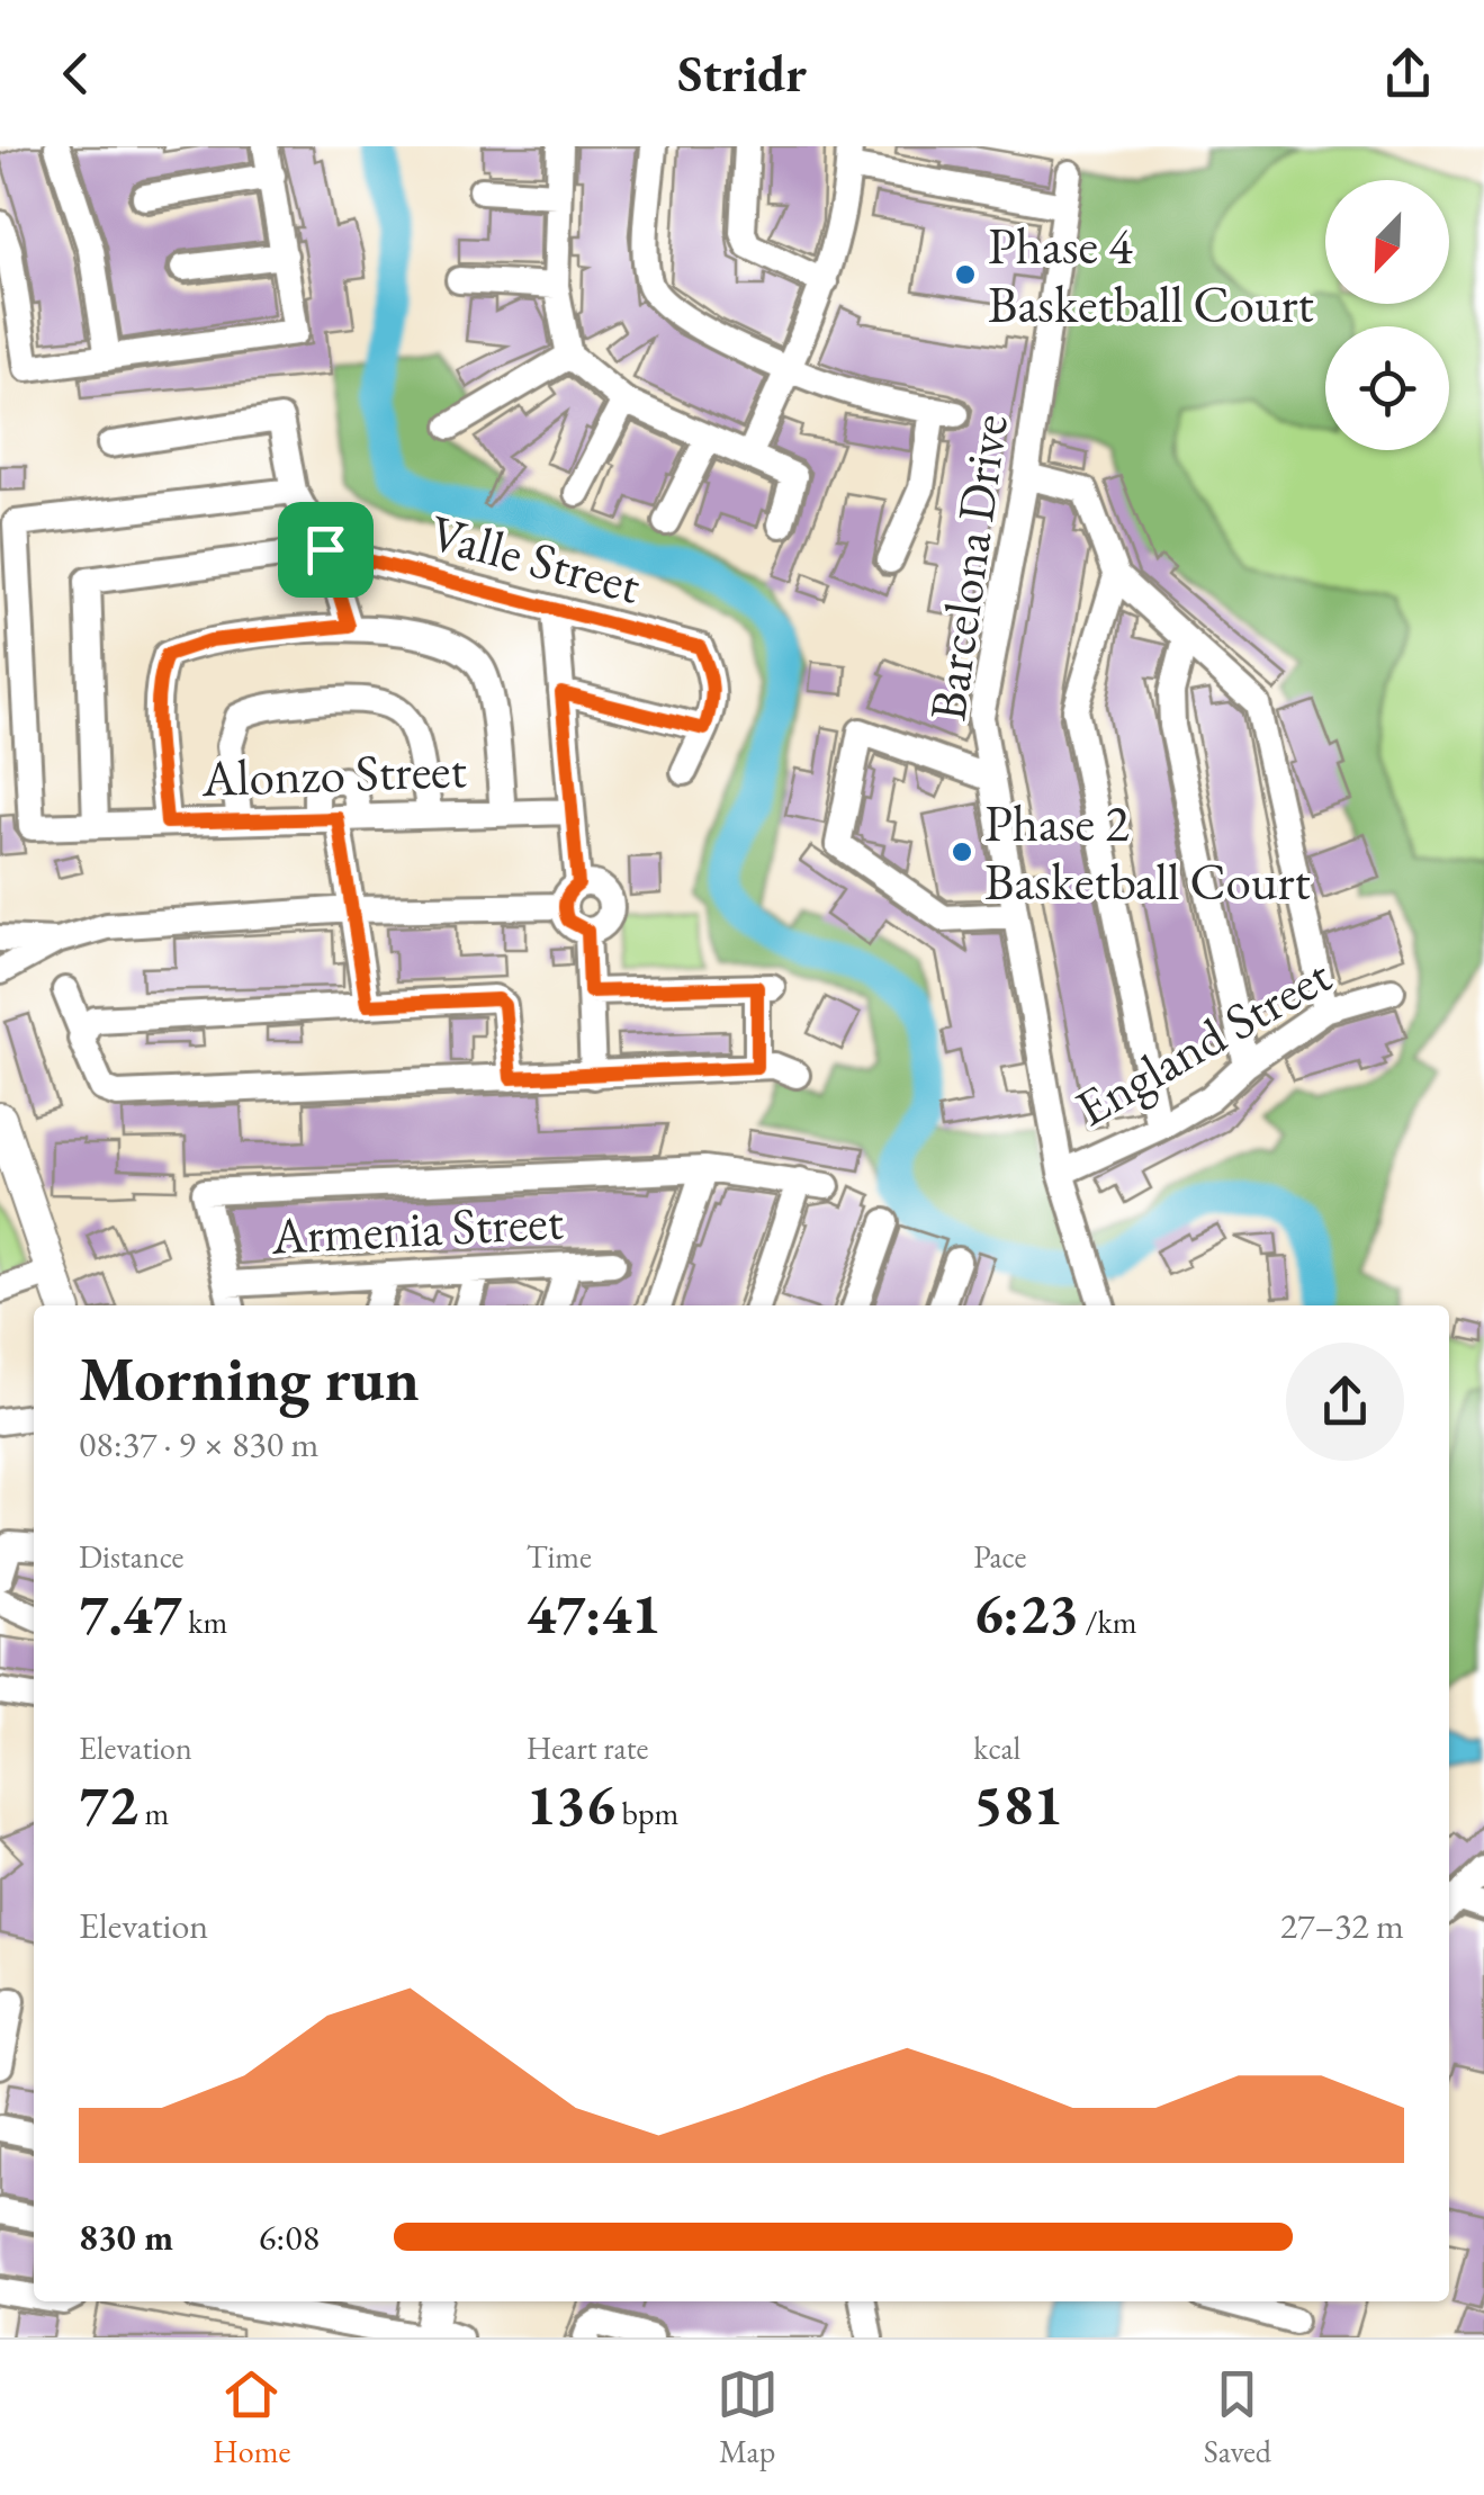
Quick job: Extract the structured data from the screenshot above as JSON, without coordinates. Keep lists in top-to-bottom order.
{
  "streets": {
    "street": [
      "Valle Street",
      "Barcelona Drive",
      "Alonzo Street",
      "England Street",
      "Armenia Street"
    ]
  },
  "crossings": [
    ["Barcelona Drive", "England Street"]
  ],
  "places": ["Phase 4 Basketball Court", "Phase 2 Basketball Court"],
  "north": "bottom left",
  "page": {
    "header": "Stridr",
    "heading": ["Morning run", "08:37 · 9 × 830 m"],
    "stats": [
      ["Distance", "7.47 km"],
      ["Time", "47:41"],
      ["Pace", "6:23 /km"],
      ["Elevation", "72 m"],
      ["Heart rate", "136 bpm"],
      ["kcal", "581"]
    ],
    "chart": ["Elevation", "27–32 m"],
    "list": [
      {
        "name": "830 m",
        "note": "6:08"
      }
    ],
    "tabs": ["Home", "Map", "Saved"]
  }
}
